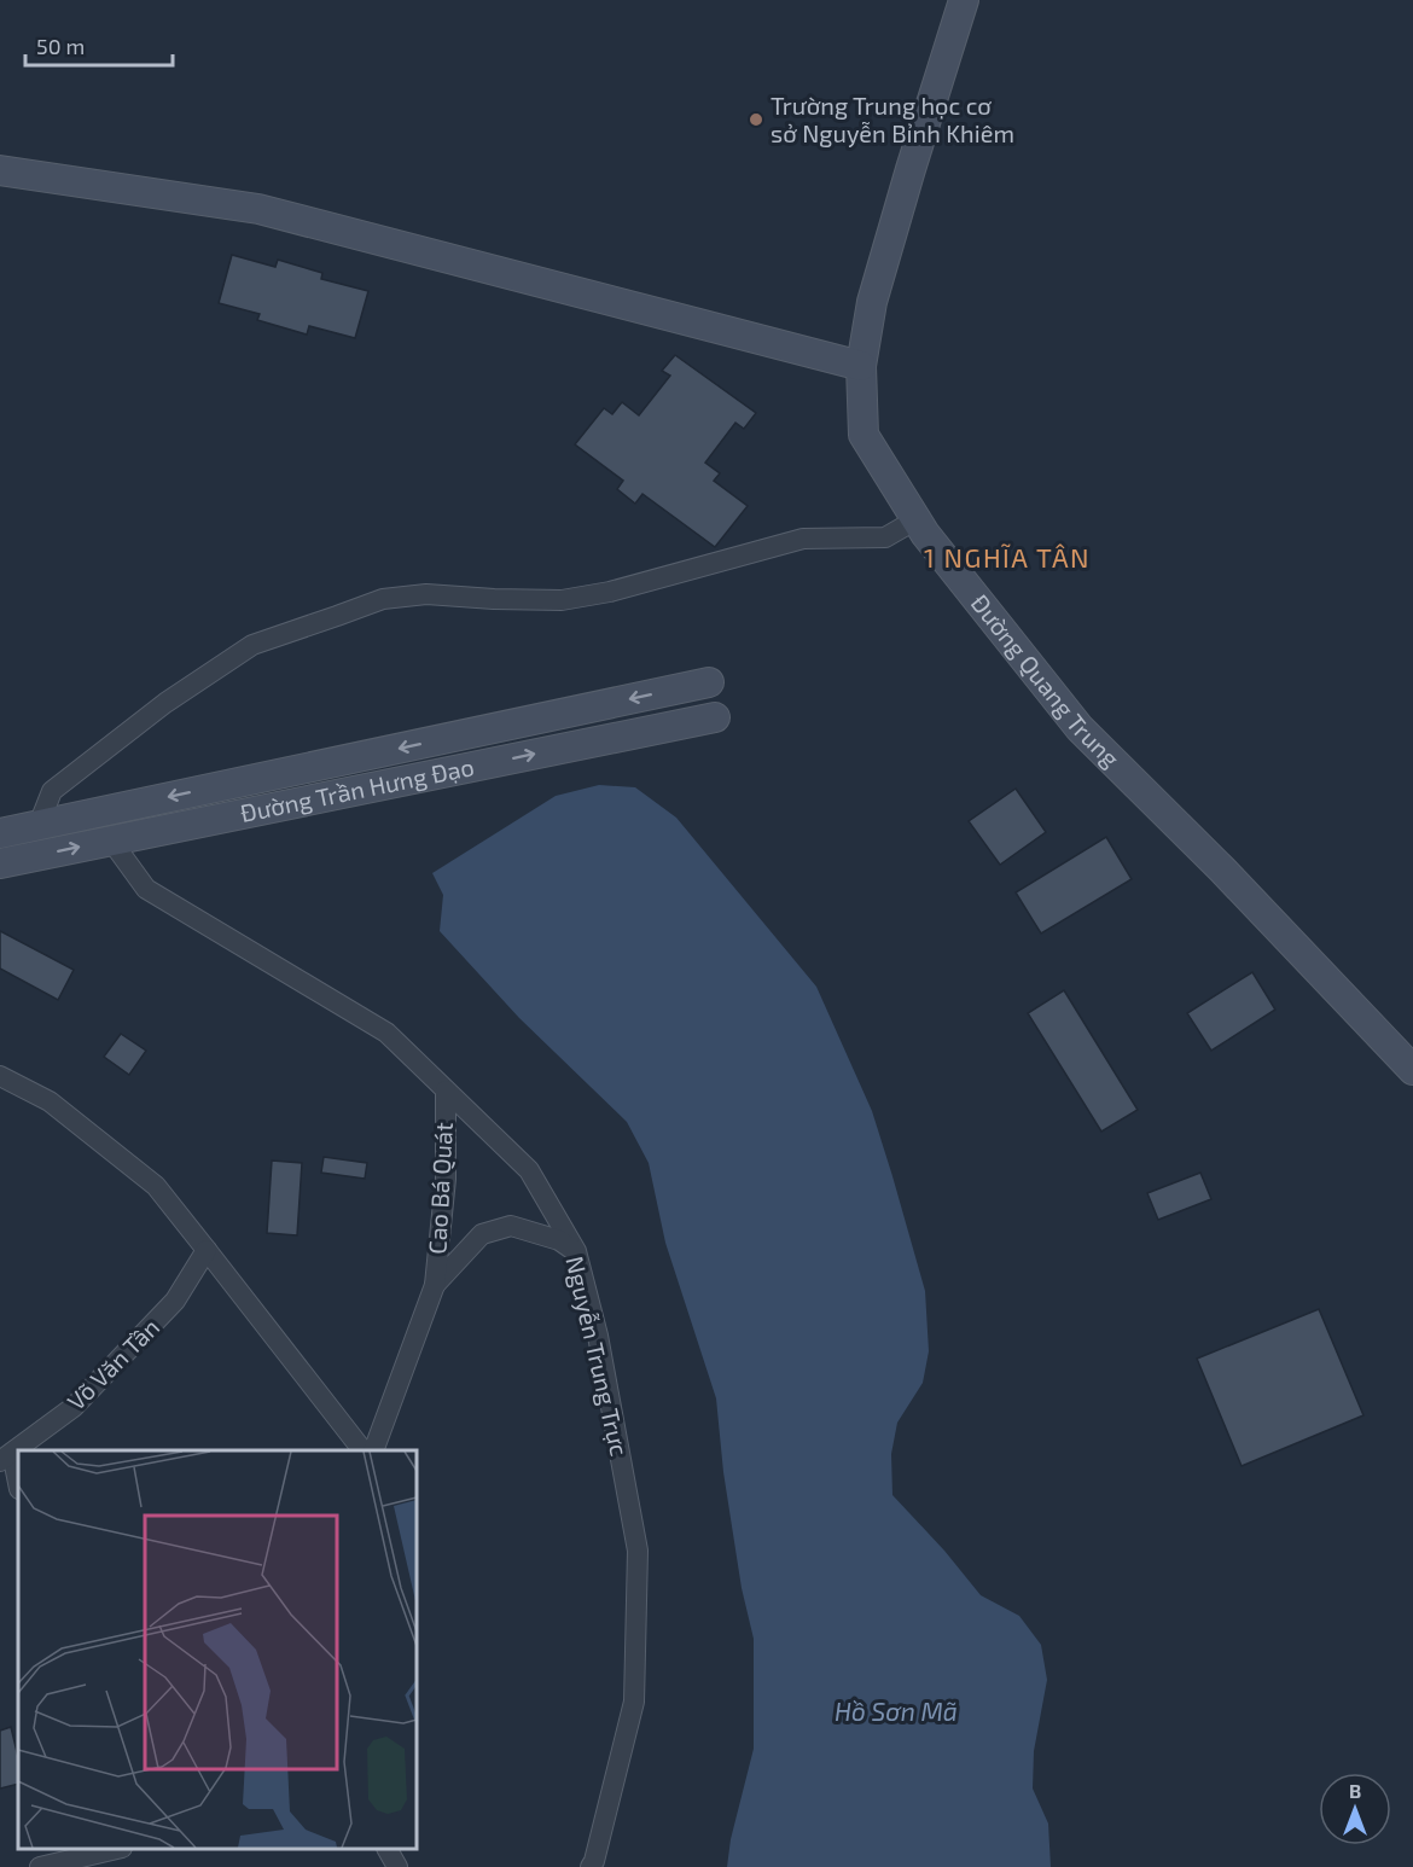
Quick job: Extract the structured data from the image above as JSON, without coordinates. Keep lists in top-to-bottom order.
{
  "streets": {
    "street": [
      "Đường Quang Trung",
      "Đường Trần Hưng Đạo",
      "Cao Bá Quát",
      "Nguyễn Trung Trực",
      "Võ Văn Tần"
    ]
  },
  "crossings": [
    ["Đường Trần Hưng Đạo", "Nguyễn Trung Trực"],
    ["Cao Bá Quát", "Nguyễn Trung Trực"]
  ],
  "districts": ["1 NGHĨA TÂN"],
  "water": ["Hồ Sơn Mã"],
  "places": ["Trường Trung học cơ sở Nguyễn Bỉnh Khiêm"],
  "scale_bar": "50 m",
  "north": "top"
}
